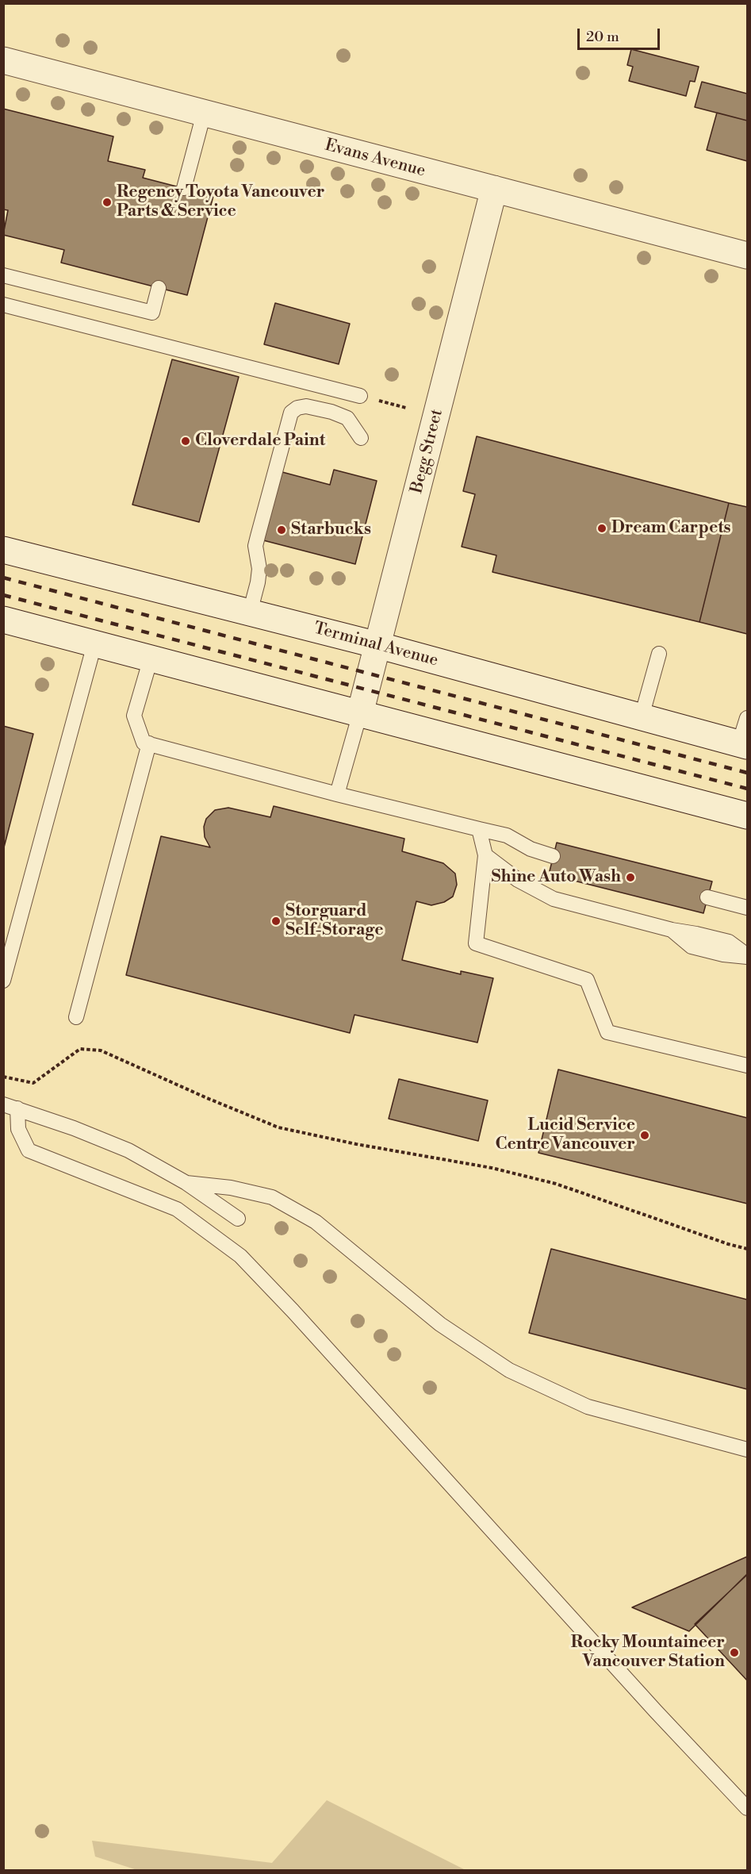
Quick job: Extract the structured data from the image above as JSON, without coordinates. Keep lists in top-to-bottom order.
{
  "streets": {
    "main road": ["Evans Avenue", "Begg Street", "Terminal Avenue"]
  },
  "crossings": [
    ["Evans Avenue", "Begg Street"],
    ["Begg Street", "Terminal Avenue"]
  ],
  "places": [
    "Regency Toyota Vancouver Parts & Service",
    "Cloverdale Paint",
    "Dream Carpets",
    "Starbucks",
    "Shine Auto Wash",
    "Storguard Self-Storage",
    "Lucid Service Centre Vancouver",
    "Rocky Mountaineer Vancouver Station"
  ],
  "scale_bar": "20 m"
}
